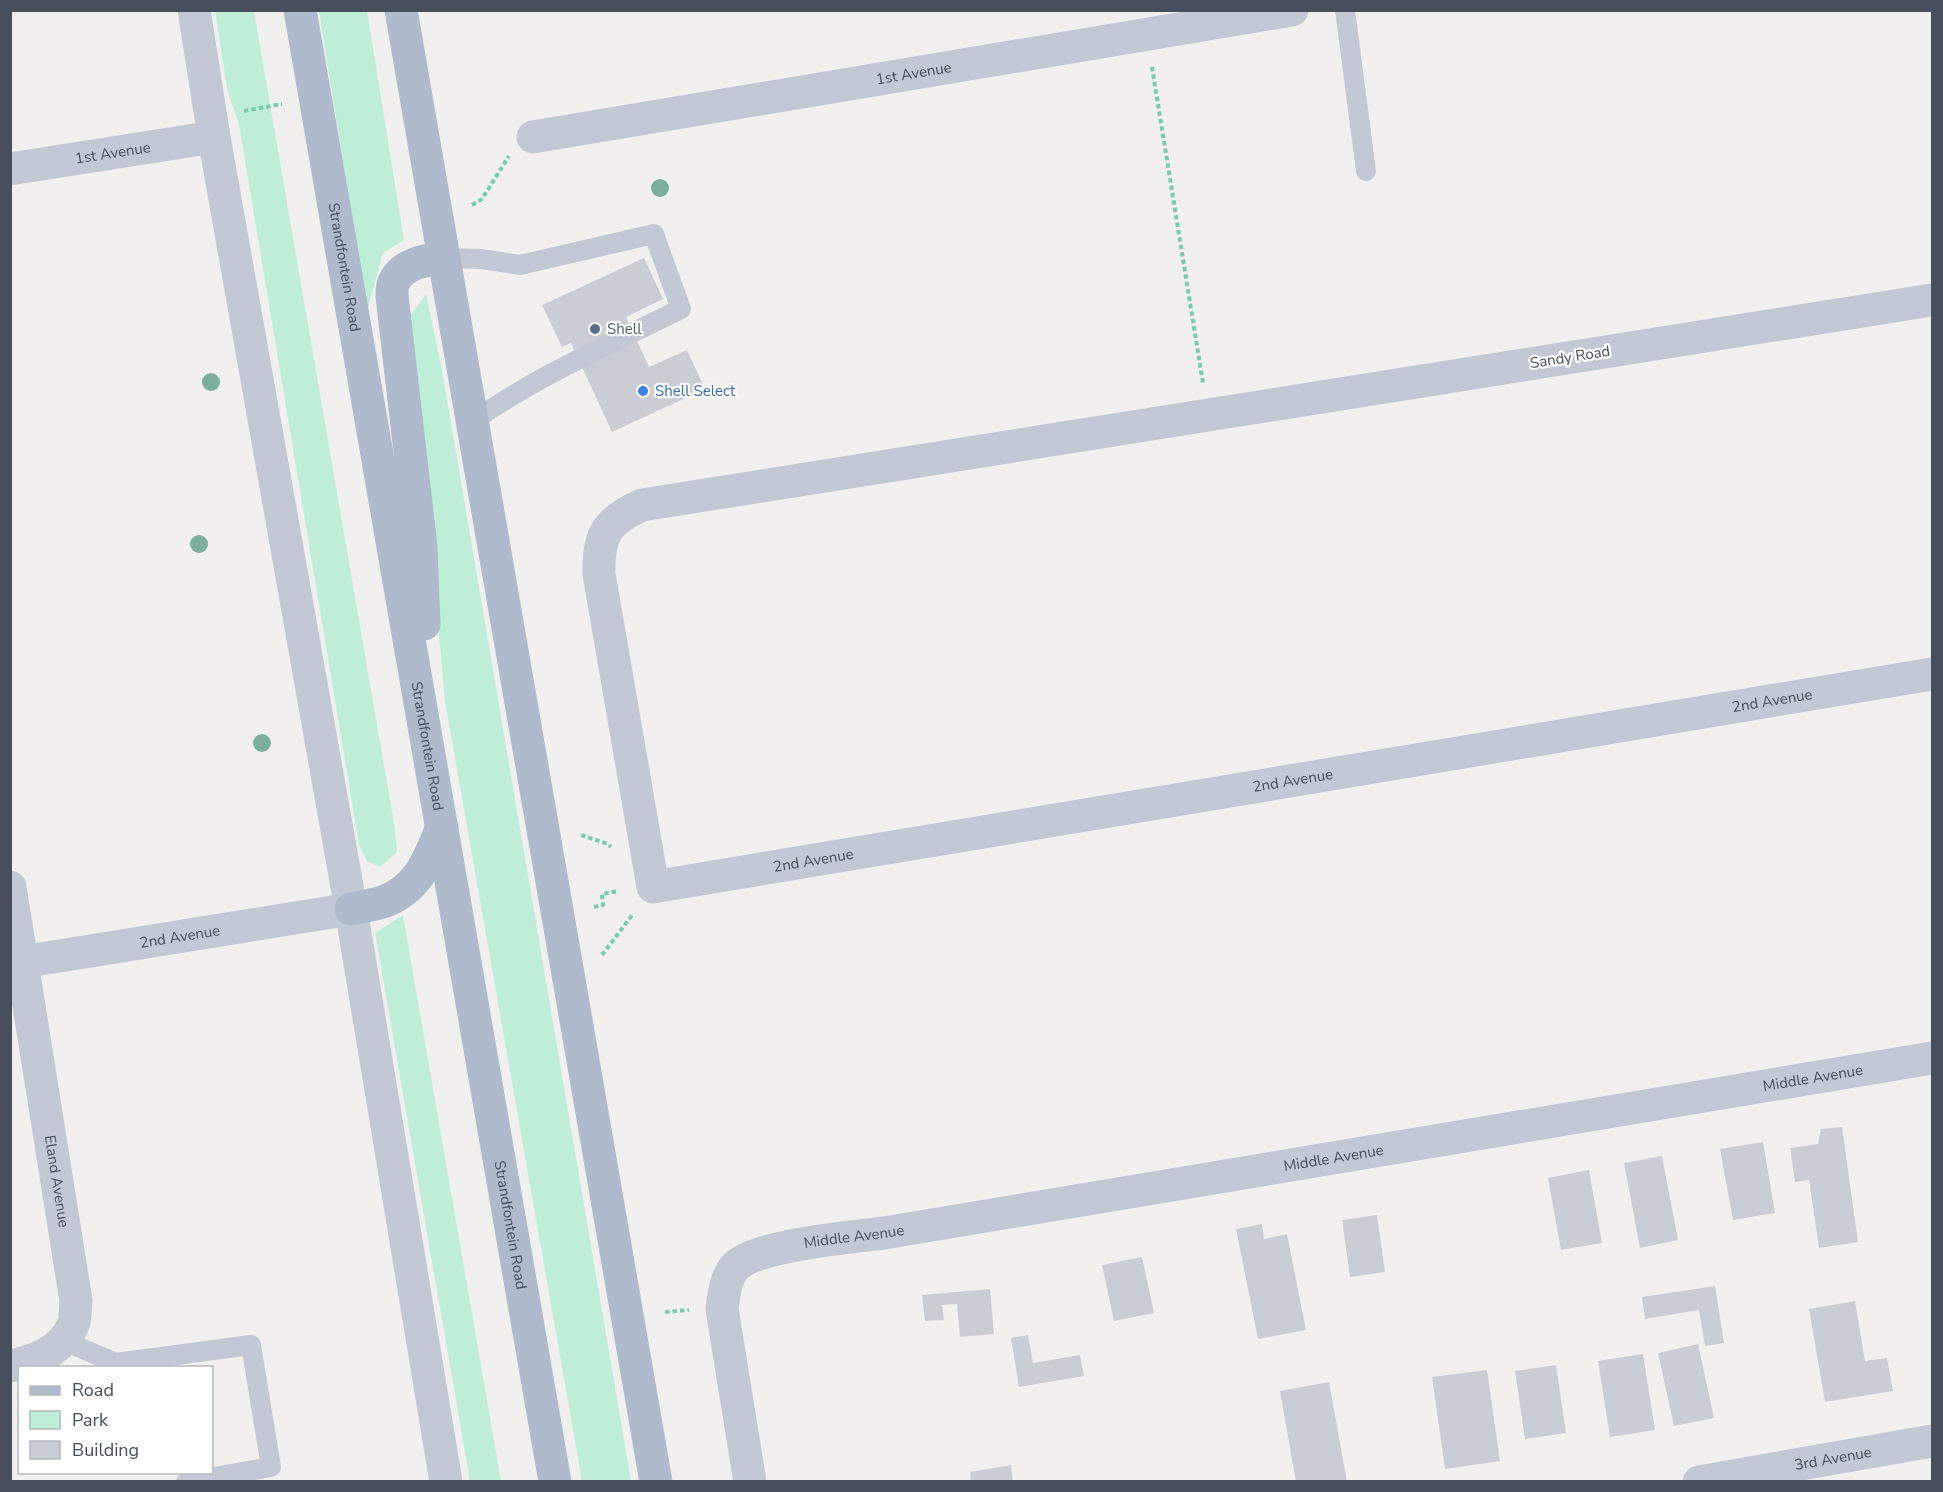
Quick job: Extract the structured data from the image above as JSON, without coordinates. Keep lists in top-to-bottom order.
{
  "streets": {
    "main road": ["Strandfontein Road"],
    "street": [
      "1st Avenue",
      "Sandy Road",
      "2nd Avenue",
      "Middle Avenue",
      "Eland Avenue",
      "3rd Avenue"
    ]
  },
  "crossings": [
    ["Sandy Road", "2nd Avenue"],
    ["2nd Avenue", "Eland Avenue"]
  ],
  "places": ["Shell", "Shell Select"],
  "legend": ["Road", "Park", "Building"]
}
